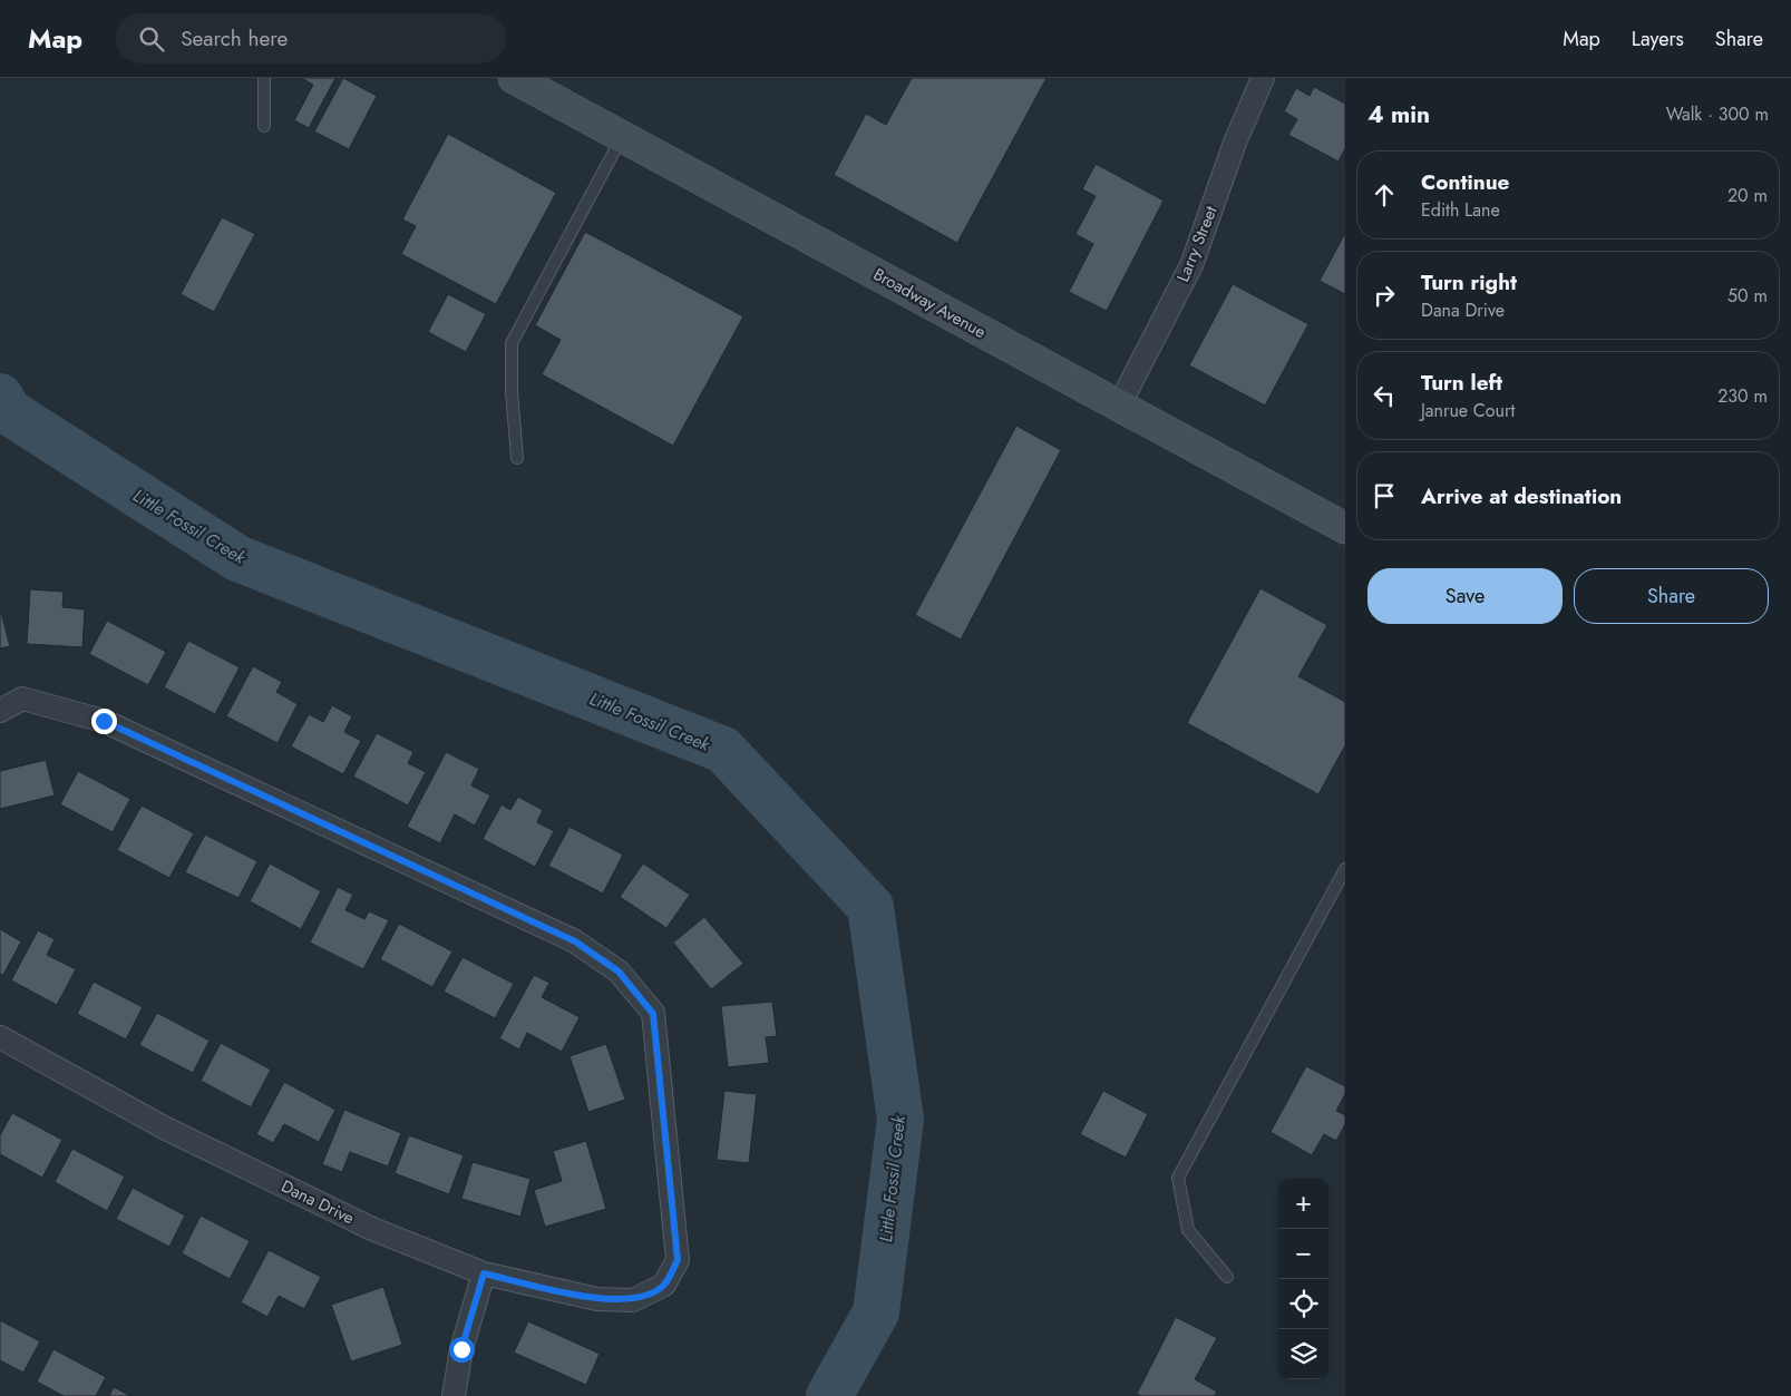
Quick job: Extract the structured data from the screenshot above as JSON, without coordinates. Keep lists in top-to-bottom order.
{
  "streets": {
    "main road": ["Broadway Avenue"],
    "street": ["Larry Street", "Dana Drive"]
  },
  "crossings": [
    ["Larry Street", "Broadway Avenue"]
  ],
  "water": ["Little Fossil Creek"],
  "page": {
    "header": "Map",
    "search": "Search here",
    "nav": ["Map", "Layers", "Share"],
    "heading": ["4 min", "Walk · 300 m"],
    "list": [
      ["Continue", "Edith Lane", "20 m"],
      ["Turn right", "Dana Drive", "50 m"],
      ["Turn left", "Janrue Court", "230 m"],
      "Arrive at destination"
    ],
    "buttons": ["Save", "Share"],
    "map_buttons": ["+", "−"]
  }
}
